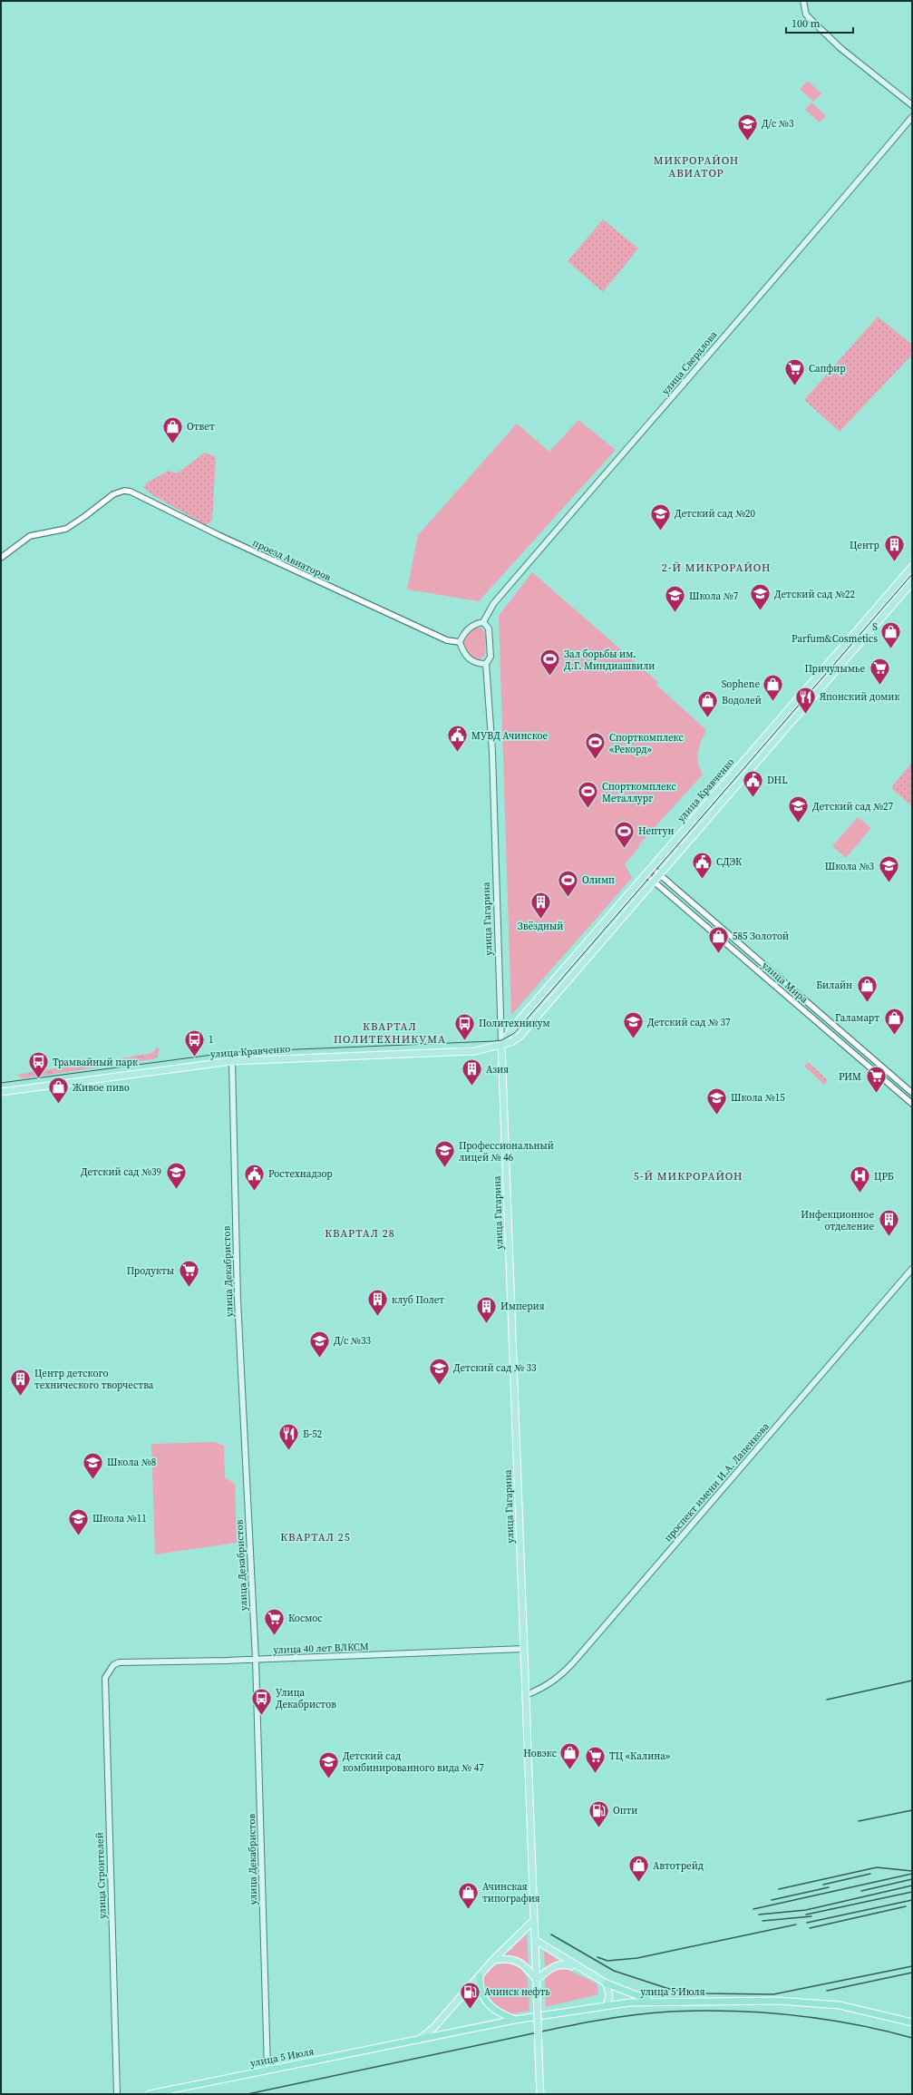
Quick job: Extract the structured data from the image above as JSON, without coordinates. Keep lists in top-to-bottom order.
{
  "streets": {
    "highway": ["улица 5 Июля"],
    "main road": [
      "улица Свердлова",
      "улица Кравченко",
      "улица Гагарина",
      "улица Декабристов",
      "проспект имени И.А. Лапенкова",
      "улица 40 лет ВЛКСМ",
      "улица Строителей"
    ],
    "street": ["проезд Авиаторов", "улица Мира"]
  },
  "crossings": [
    ["улица Свердлова", "проезд Авиаторов"],
    ["улица Свердлова", "улица Гагарина"],
    ["проезд Авиаторов", "улица Гагарина"],
    ["улица Кравченко", "улица Гагарина"],
    ["улица Кравченко", "улица Мира"],
    ["улица Кравченко", "улица Декабристов"],
    ["улица Гагарина", "проспект имени И.А. Лапенкова"],
    ["улица Гагарина", "улица 40 лет ВЛКСМ"],
    ["улица Декабристов", "улица 40 лет ВЛКСМ"],
    ["улица Декабристов", "улица 5 Июля"],
    ["улица 40 лет ВЛКСМ", "улица Строителей"]
  ],
  "districts": [
    "МИКРОРАЙОН АВИАТОР",
    "2-Й МИКРОРАЙОН",
    "КВАРТАЛ ПОЛИТЕХНИКУМА",
    "5-Й МИКРОРАЙОН",
    "КВАРТАЛ 28",
    "КВАРТАЛ 25"
  ],
  "places": {
    "school or university": [
      "Д/с №3",
      "Детский сад №20",
      "Детский сад №22",
      "Школа №7",
      "Детский сад №27",
      "Школа №3",
      "Детский сад № 37",
      "Школа №15",
      "Профессиональный лицей № 46",
      "Детский сад №39",
      "Д/с №33",
      "Детский сад № 33",
      "Школа №8",
      "Школа №11",
      "Детский сад комбинированного вида № 47"
    ],
    "supermarket": [
      "Сапфир",
      "Причулымье",
      "РИМ",
      "Продукты",
      "Космос",
      "ТЦ «Калина»"
    ],
    "shop": [
      "Ответ",
      "S Parfum&Cosmetics",
      "Sophene",
      "Водолей",
      "585 Золотой",
      "Билайн",
      "Галамарт",
      "Живое пиво",
      "Новэкс",
      "Автотрейд",
      "Ачинская типография"
    ],
    "building": [
      "Центр",
      "Звёздный",
      "Азия",
      "Инфекционное отделение",
      "клуб Полет",
      "Империя",
      "Центр детского технического творчества"
    ],
    "sports": [
      "Зал борьбы им. Д.Г. Миндиашвили",
      "Спорткомплекс «Рекорд»",
      "Спорткомплекс Металлург",
      "Нептун",
      "Олимп"
    ],
    "restaurant": ["Японский домик", "Б-52"],
    "public building": [
      "МУВД Ачинское",
      "DHL",
      "СДЭК",
      "Ростехнадзор"
    ],
    "bus stop": [
      "Политехникум",
      "1",
      "Трамвайный парк",
      "Улица Декабристов"
    ],
    "hospital": ["ЦРБ"],
    "fuel station": ["Опти", "Ачинск нефть"]
  },
  "scale_bar": "100 m"
}
